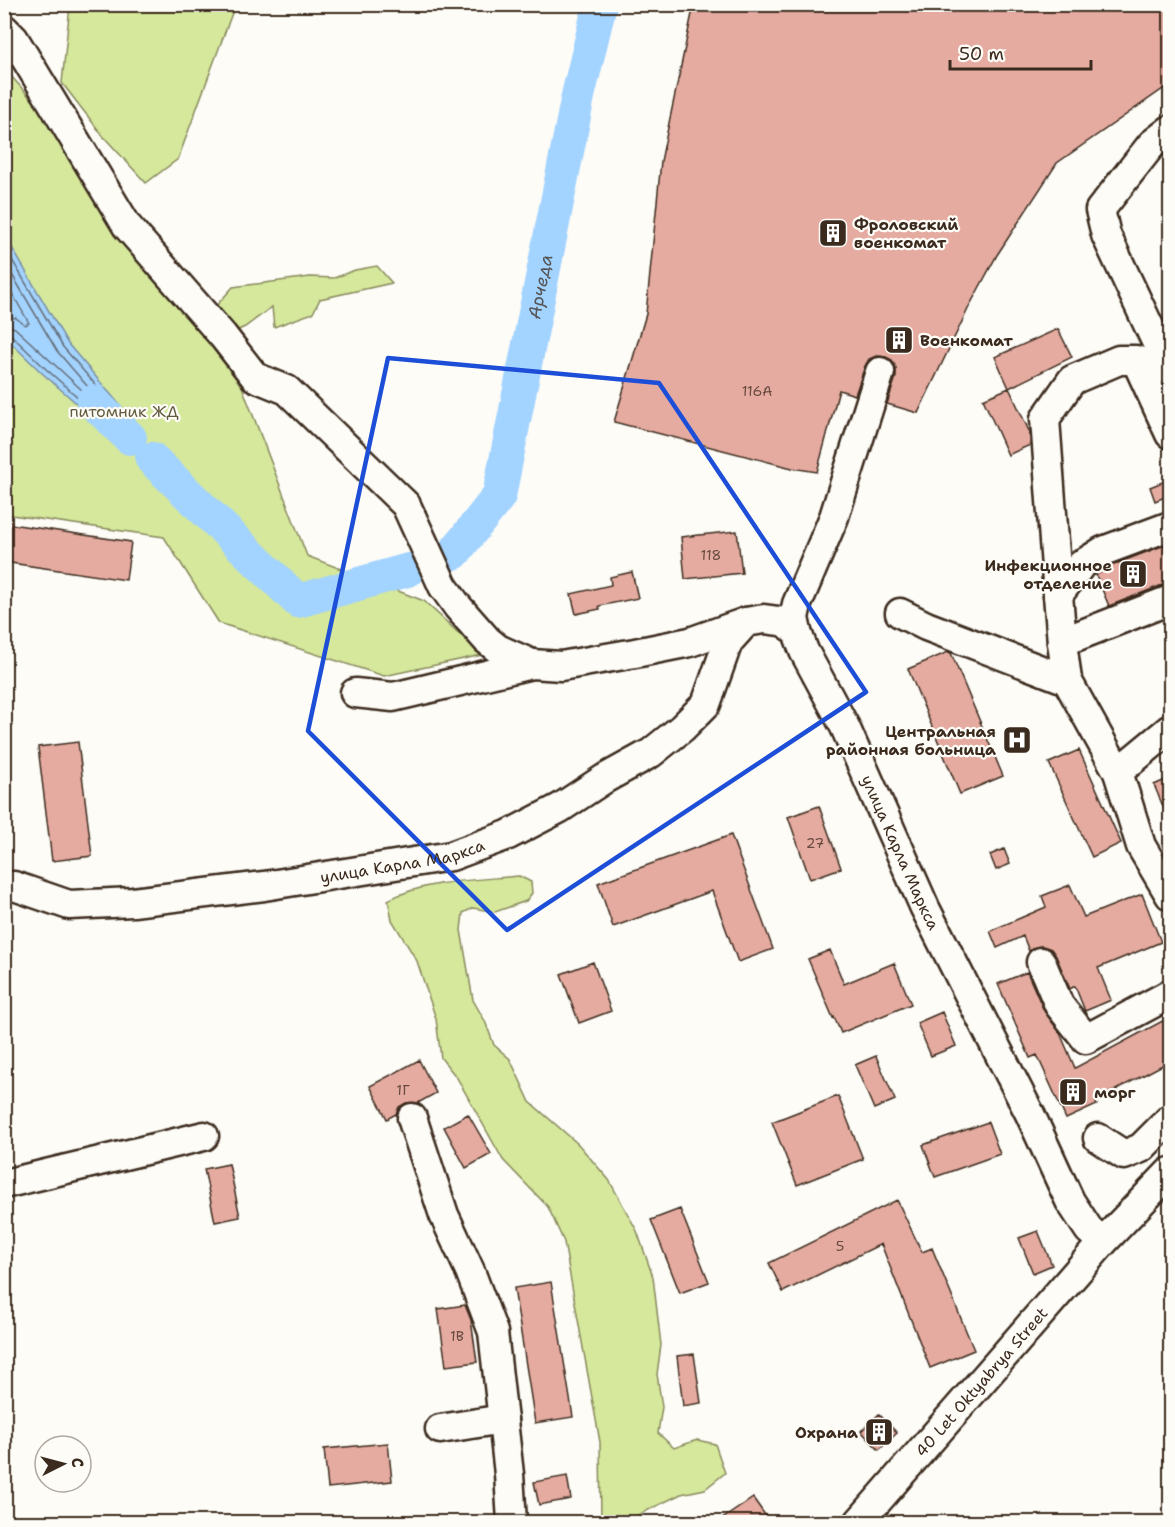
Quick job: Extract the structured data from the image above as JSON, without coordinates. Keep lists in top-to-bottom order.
{
  "streets": {
    "street": ["улица Карла Маркса", "40 Let Oktyabrya Street"]
  },
  "crossings": [
    ["улица Карла Маркса", "40 Let Oktyabrya Street"]
  ],
  "water": ["Арчеда"],
  "parks": ["питомник ЖД"],
  "places": {
    "building": [
      "Фроловский военкомат",
      "Военкомат",
      "Инфекционное отделение",
      "морг",
      "Охрана"
    ],
    "hospital": ["Центральная районная больница"]
  },
  "house_numbers": [
    "116А",
    "118",
    "27",
    "1Г",
    "5",
    "1В"
  ],
  "scale_bar": "50 m",
  "north": "right"
}
